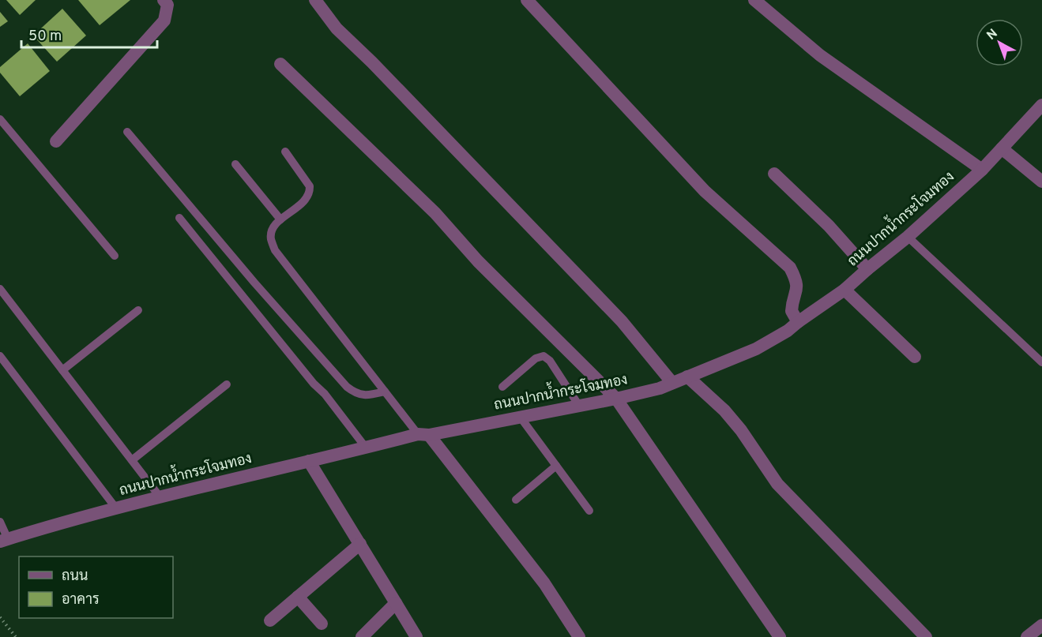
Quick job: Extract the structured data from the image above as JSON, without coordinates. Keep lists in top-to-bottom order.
{
  "streets": {
    "street": ["ถนนปากน้ำกระโจมทอง"]
  },
  "legend": ["ถนน", "อาคาร"],
  "scale_bar": "50 m",
  "north": "top left"
}
